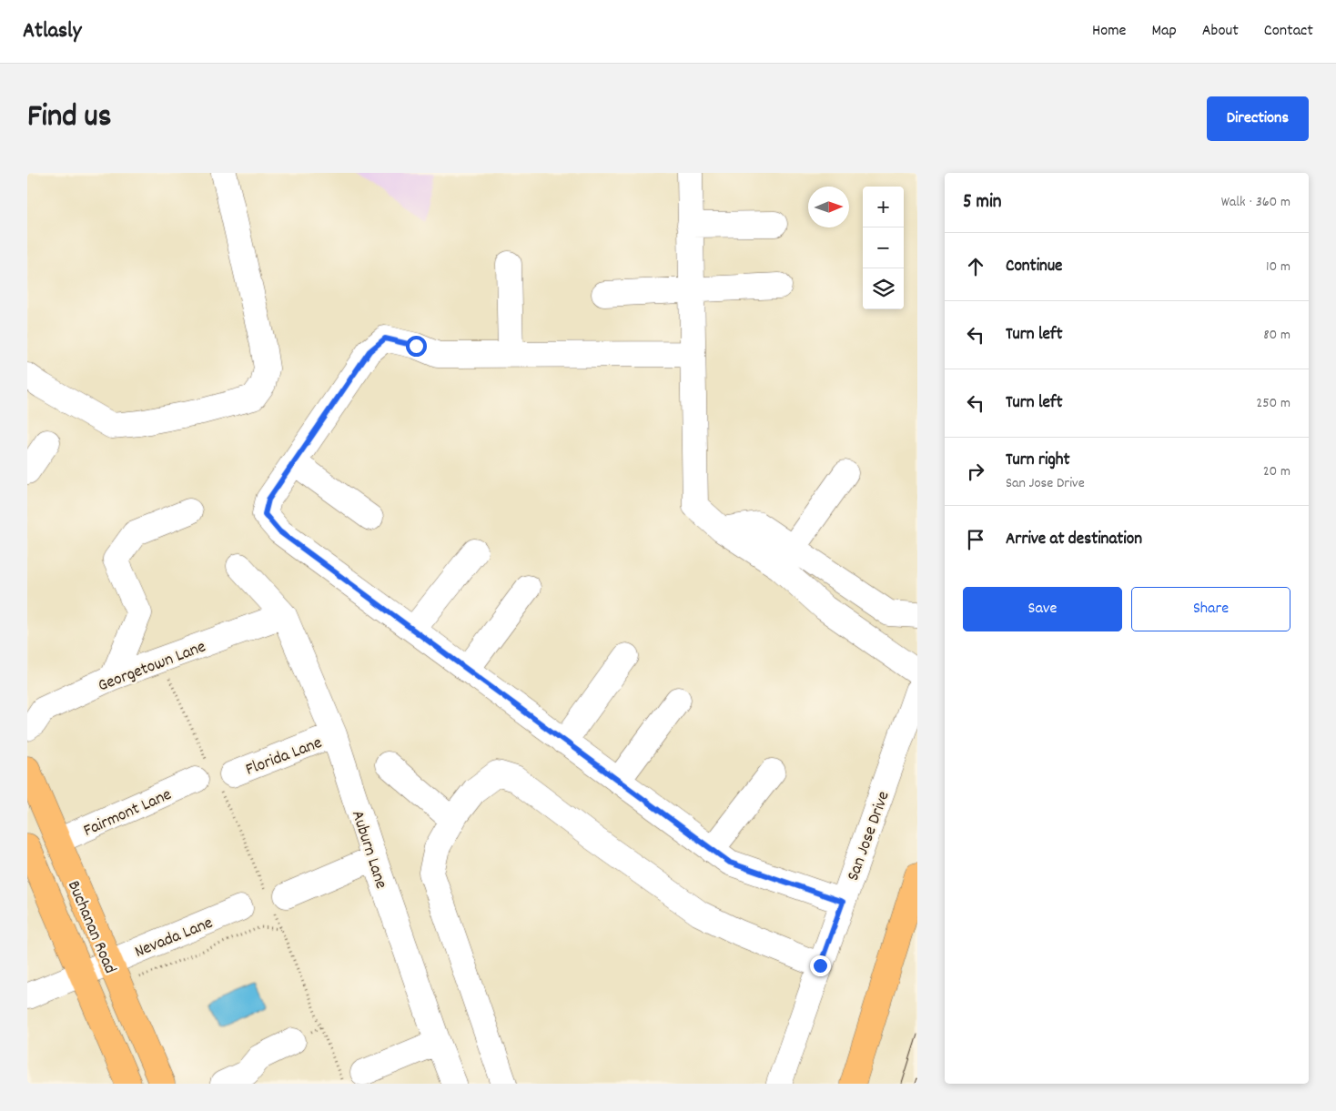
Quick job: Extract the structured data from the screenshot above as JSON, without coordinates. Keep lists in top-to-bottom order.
{
  "streets": {
    "main road": ["Buchanan Road"],
    "street": [
      "Georgetown Lane",
      "Florida Lane",
      "Fairmont Lane",
      "San Jose Drive",
      "Auburn Lane",
      "Nevada Lane"
    ]
  },
  "crossings": [
    ["Georgetown Lane", "Auburn Lane"],
    ["Florida Lane", "Auburn Lane"],
    ["Fairmont Lane", "Buchanan Road"],
    ["Buchanan Road", "Nevada Lane"]
  ],
  "north": "right",
  "page": {
    "header": "Atlasly",
    "nav": [
      "Home",
      "Map",
      "About",
      "Contact"
    ],
    "title": "Find us",
    "buttons": [
      "Directions",
      ["Save", "Share"]
    ],
    "heading": ["5 min", "Walk · 360 m"],
    "map_buttons": ["+", "−"],
    "list": [
      ["Continue", "10 m"],
      ["Turn left", "80 m"],
      ["Turn left", "250 m"],
      ["Turn right", "San Jose Drive", "20 m"],
      "Arrive at destination"
    ]
  }
}
